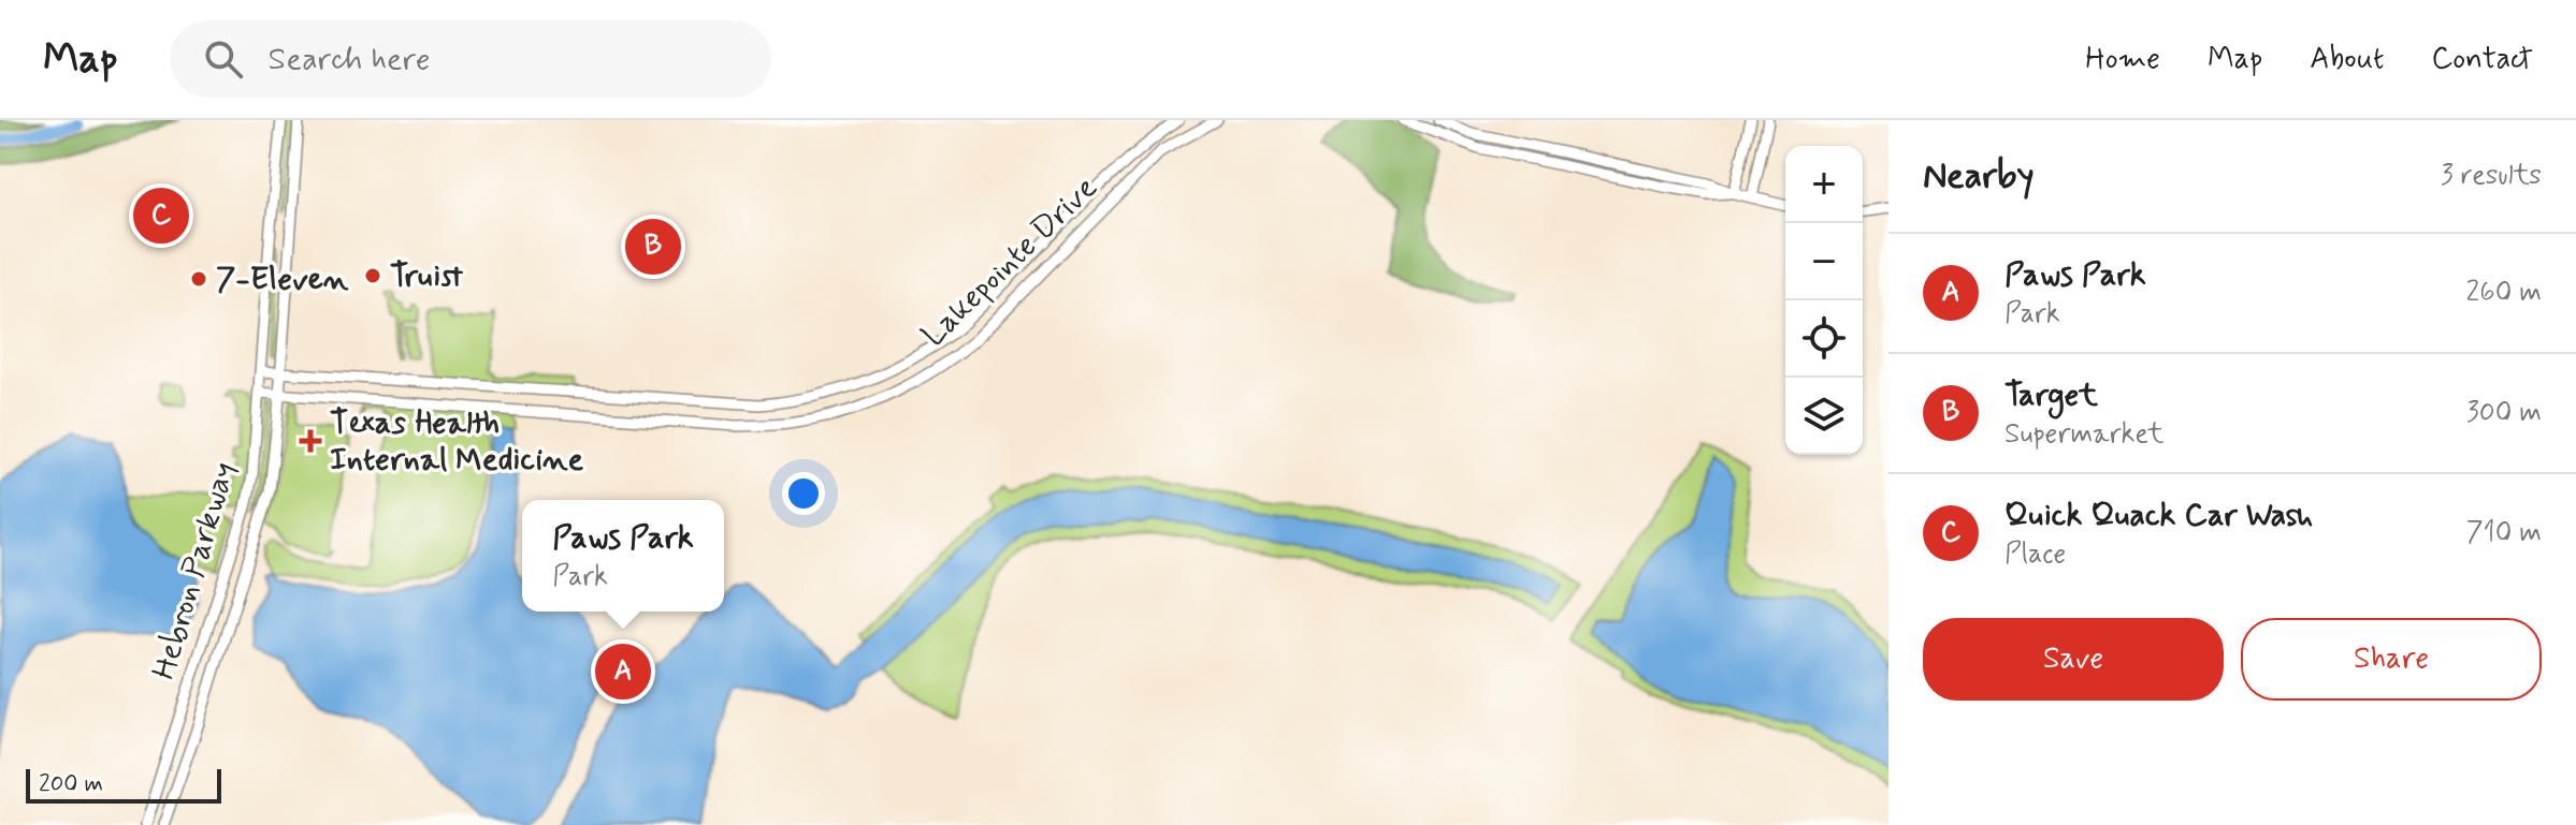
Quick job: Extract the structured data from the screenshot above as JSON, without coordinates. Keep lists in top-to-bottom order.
{
  "streets": {
    "main road": ["Lakepointe Drive", "Hebron Parkway"]
  },
  "crossings": [
    ["Lakepointe Drive", "Hebron Parkway"]
  ],
  "places": {
    "other": ["Truist", "7-Eleven"],
    "health": ["Texas Health Internal Medicine"]
  },
  "scale_bar": "200 m",
  "page": {
    "header": "Map",
    "search": "Search here",
    "nav": [
      "Home",
      "Map",
      "About",
      "Contact"
    ],
    "heading": ["Nearby", "3 results"],
    "map_buttons": ["+", "−"],
    "pins": ["C", "B", "A"],
    "list": [
      {
        "mark": "A",
        "name": "Paws Park",
        "note": "Park",
        "value": "260 m"
      },
      {
        "mark": "B",
        "name": "Target",
        "note": "Supermarket",
        "value": "300 m"
      },
      {
        "mark": "C",
        "name": "Quick Quack Car Wash",
        "note": "Place",
        "value": "710 m"
      }
    ],
    "popup": ["Paws Park", "Park"],
    "buttons": ["Save", "Share"],
    "scale": "200 m"
  }
}
